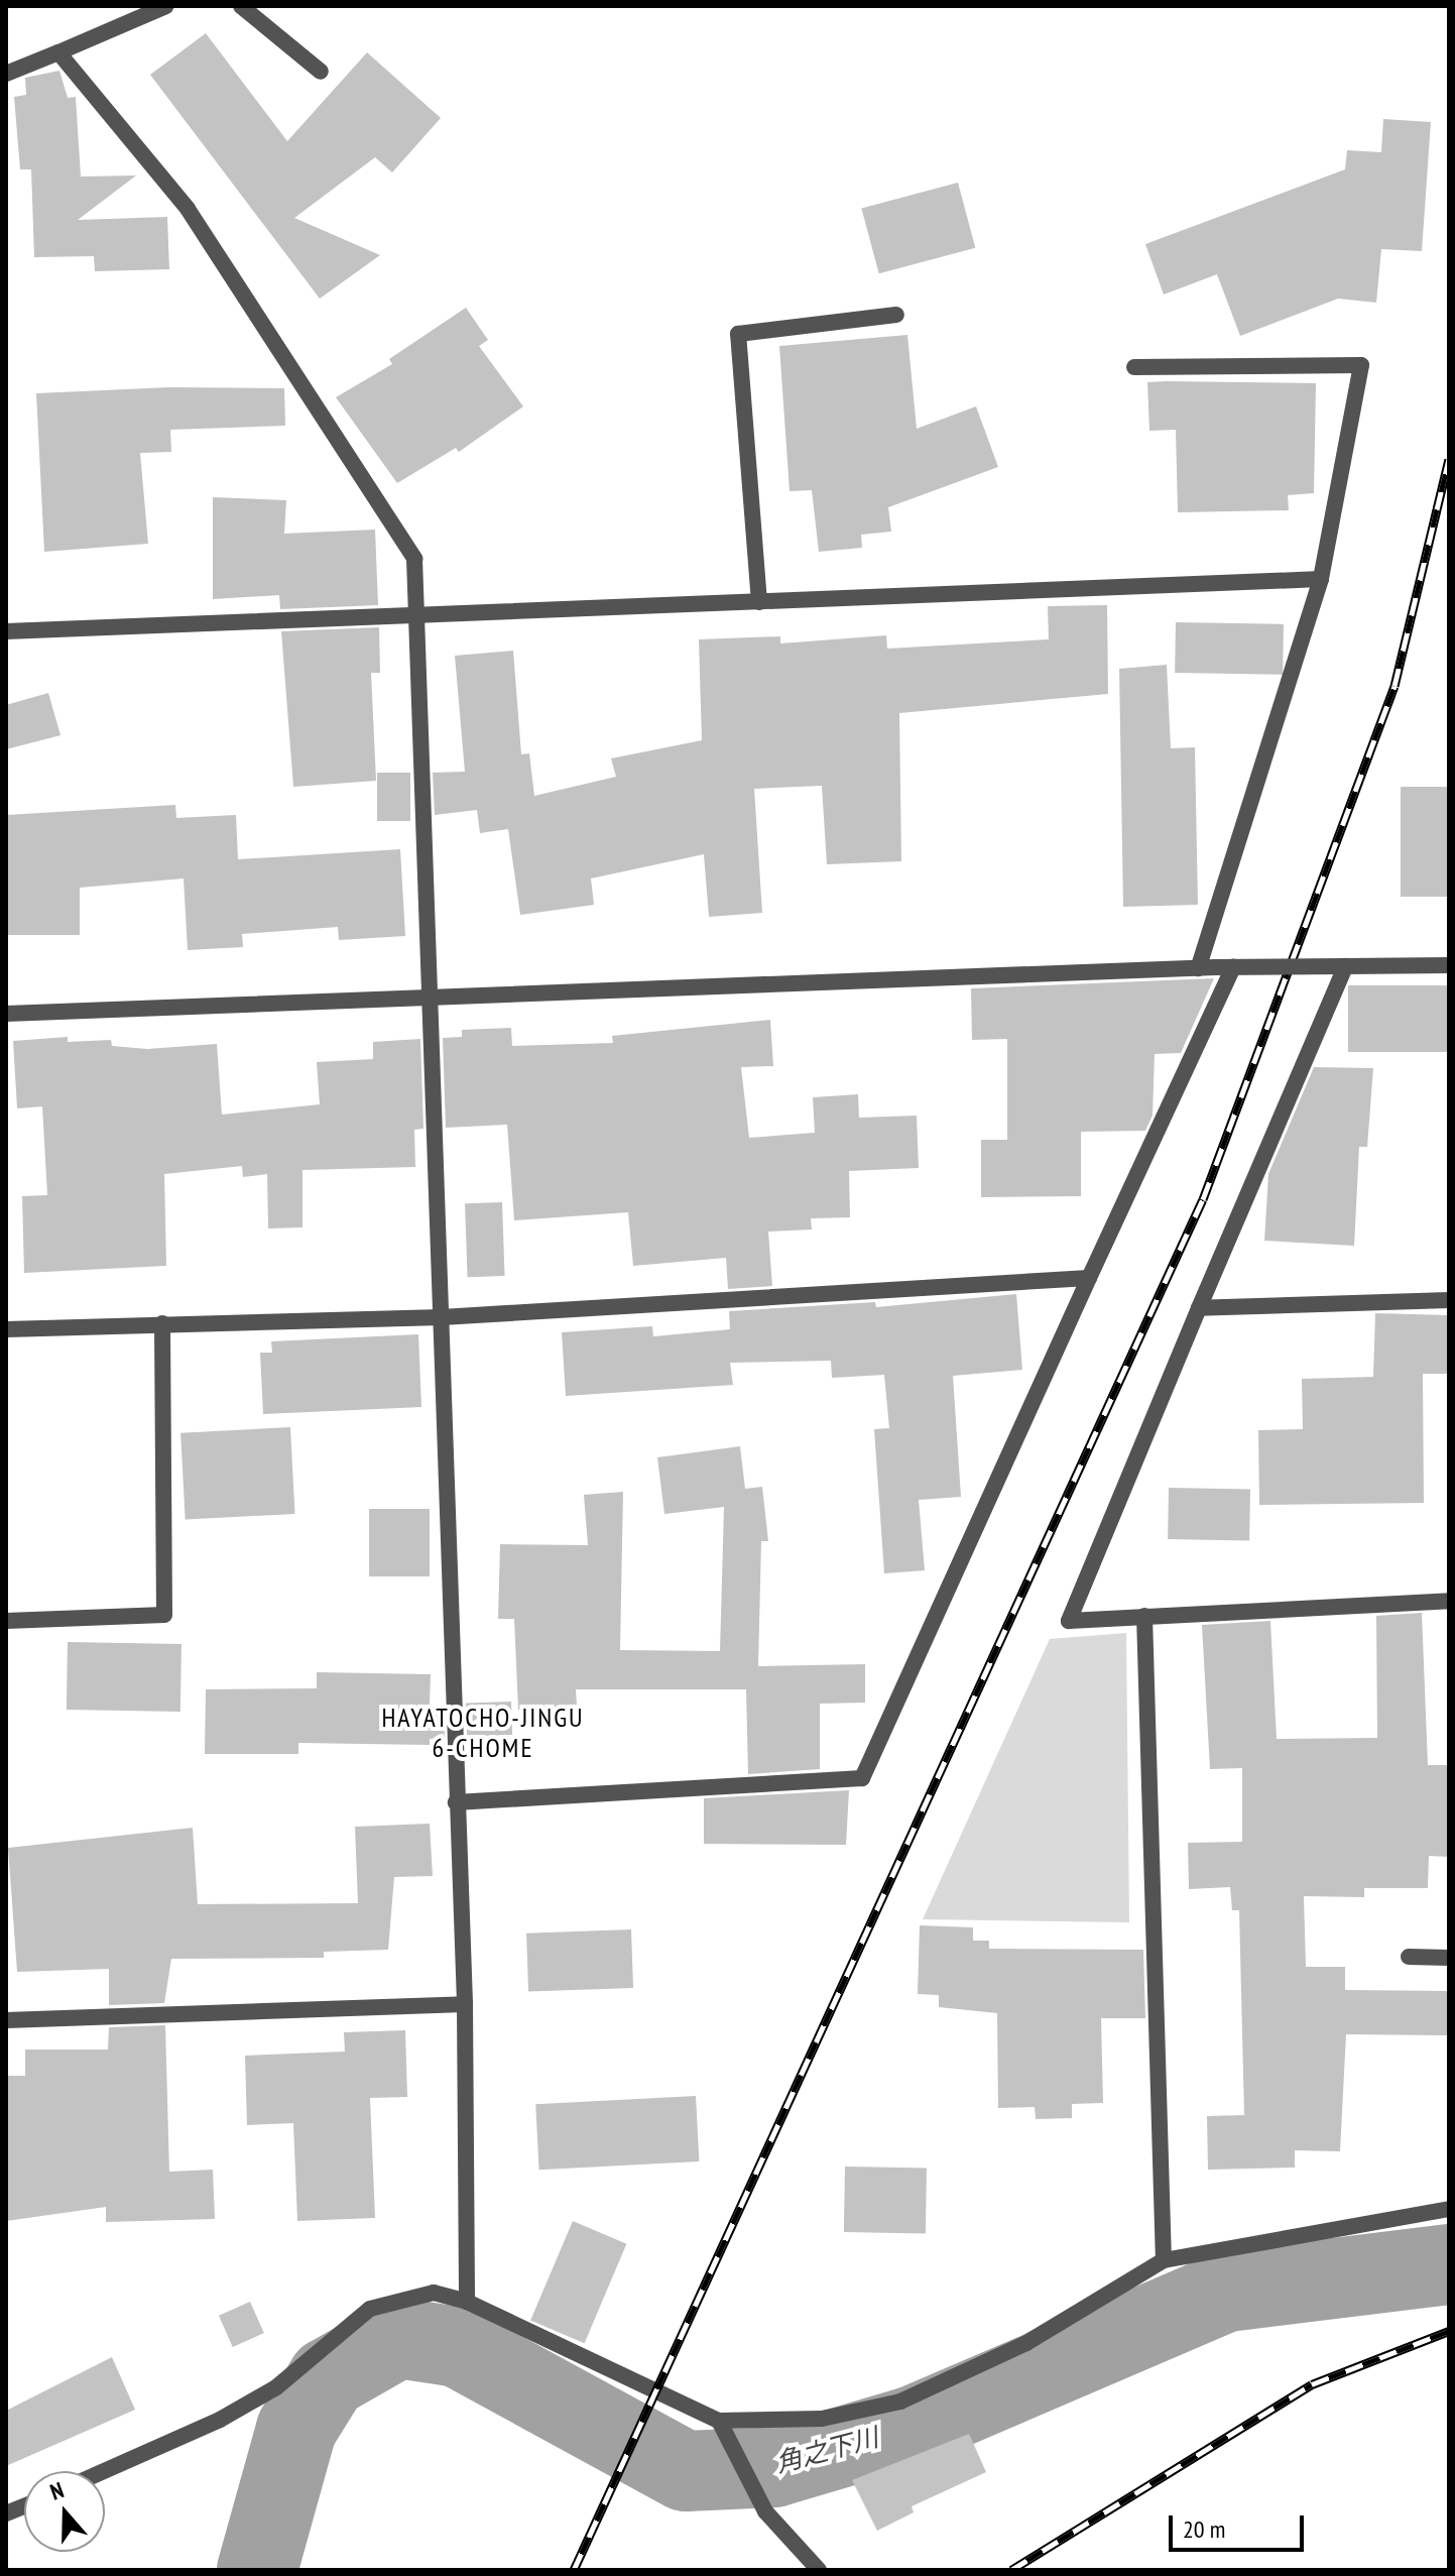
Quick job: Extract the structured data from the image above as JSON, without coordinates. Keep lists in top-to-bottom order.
{
  "districts": ["HAYATOCHO-JINGU 6-CHOME"],
  "water": ["角之下川"],
  "scale_bar": "20 m",
  "north": "top"
}
